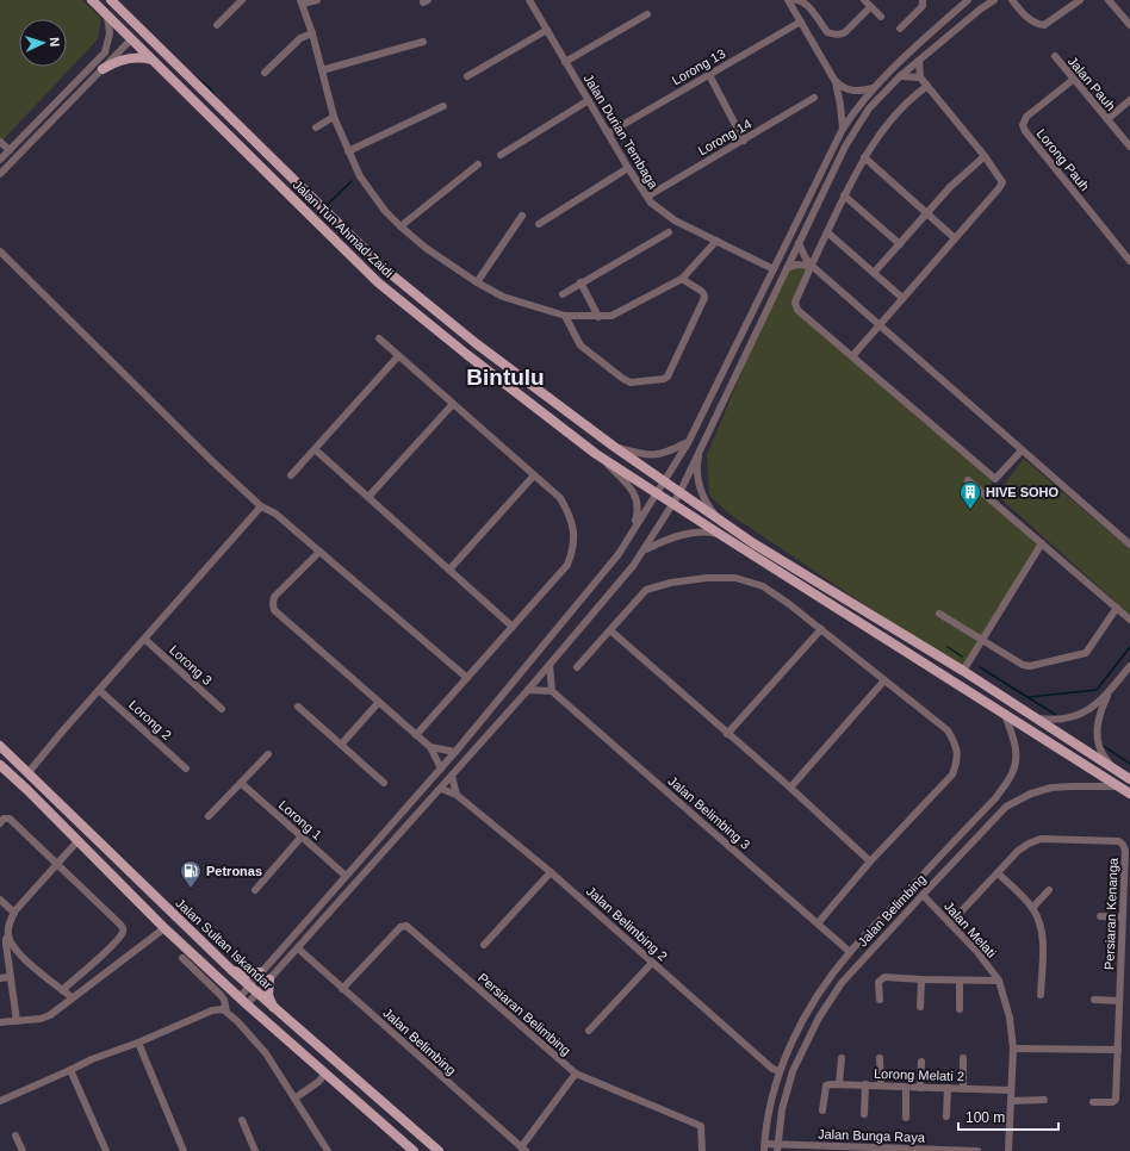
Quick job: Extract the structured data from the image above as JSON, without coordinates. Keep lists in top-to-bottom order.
{
  "streets": {
    "main road": ["Jalan Tun Ahmad Zaidi", "Jalan Sultan Iskandar"],
    "street": [
      "Lorong 13",
      "Jalan Pauh",
      "Jalan Durian Tembaga",
      "Lorong 14",
      "Lorong Pauh",
      "Lorong 3",
      "Lorong 2",
      "Jalan Belimbing 3",
      "Lorong 1",
      "Jalan Belimbing",
      "Persiaran Kenanga",
      "Jalan Belimbing 2",
      "Jalan Melati",
      "Persiaran Belimbing",
      "Lorong Melati 2",
      "Jalan Bunga Raya"
    ]
  },
  "crossings": [
    ["Lorong 13", "Jalan Durian Tembaga"],
    ["Jalan Pauh", "Lorong Pauh"],
    ["Jalan Durian Tembaga", "Lorong 14"],
    ["Jalan Tun Ahmad Zaidi", "Jalan Belimbing"],
    ["Jalan Belimbing 3", "Jalan Belimbing"],
    ["Jalan Belimbing", "Jalan Belimbing 2"],
    ["Jalan Belimbing", "Jalan Melati"],
    ["Jalan Belimbing", "Persiaran Belimbing"],
    ["Jalan Belimbing", "Jalan Bunga Raya"],
    ["Persiaran Kenanga", "Jalan Melati"],
    ["Jalan Melati", "Lorong Melati 2"]
  ],
  "districts": ["Bintulu"],
  "places": {
    "building": ["HIVE SOHO"],
    "fuel station": ["Petronas"]
  },
  "scale_bar": "100 m",
  "north": "right"
}
